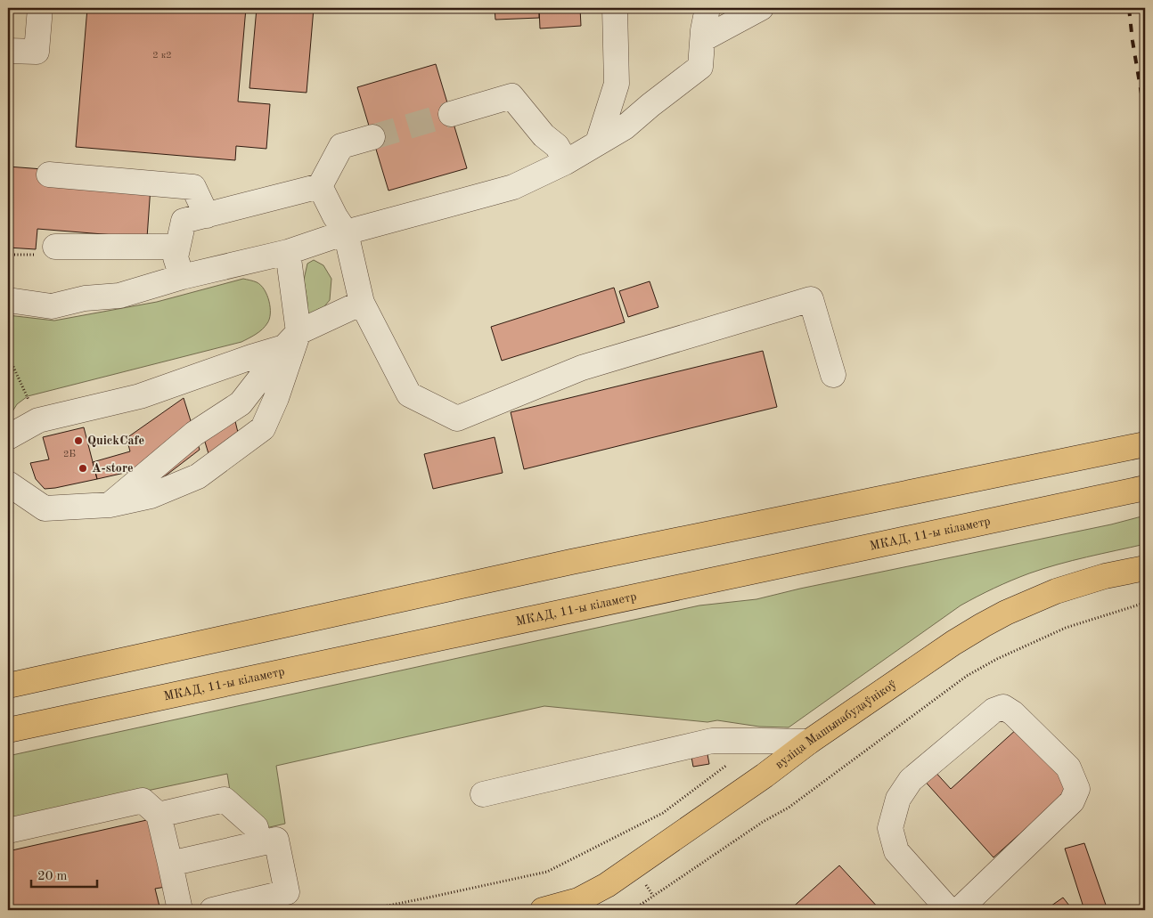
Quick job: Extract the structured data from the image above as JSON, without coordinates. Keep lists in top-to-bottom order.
{
  "streets": {
    "main road": ["МКАД, 11-ы кіламетр", "вуліца Машынабудаўнікоў"]
  },
  "places": ["QuickCafe", "А-store"],
  "house_numbers": ["2 к2", "2Б"],
  "scale_bar": "20 m"
}
